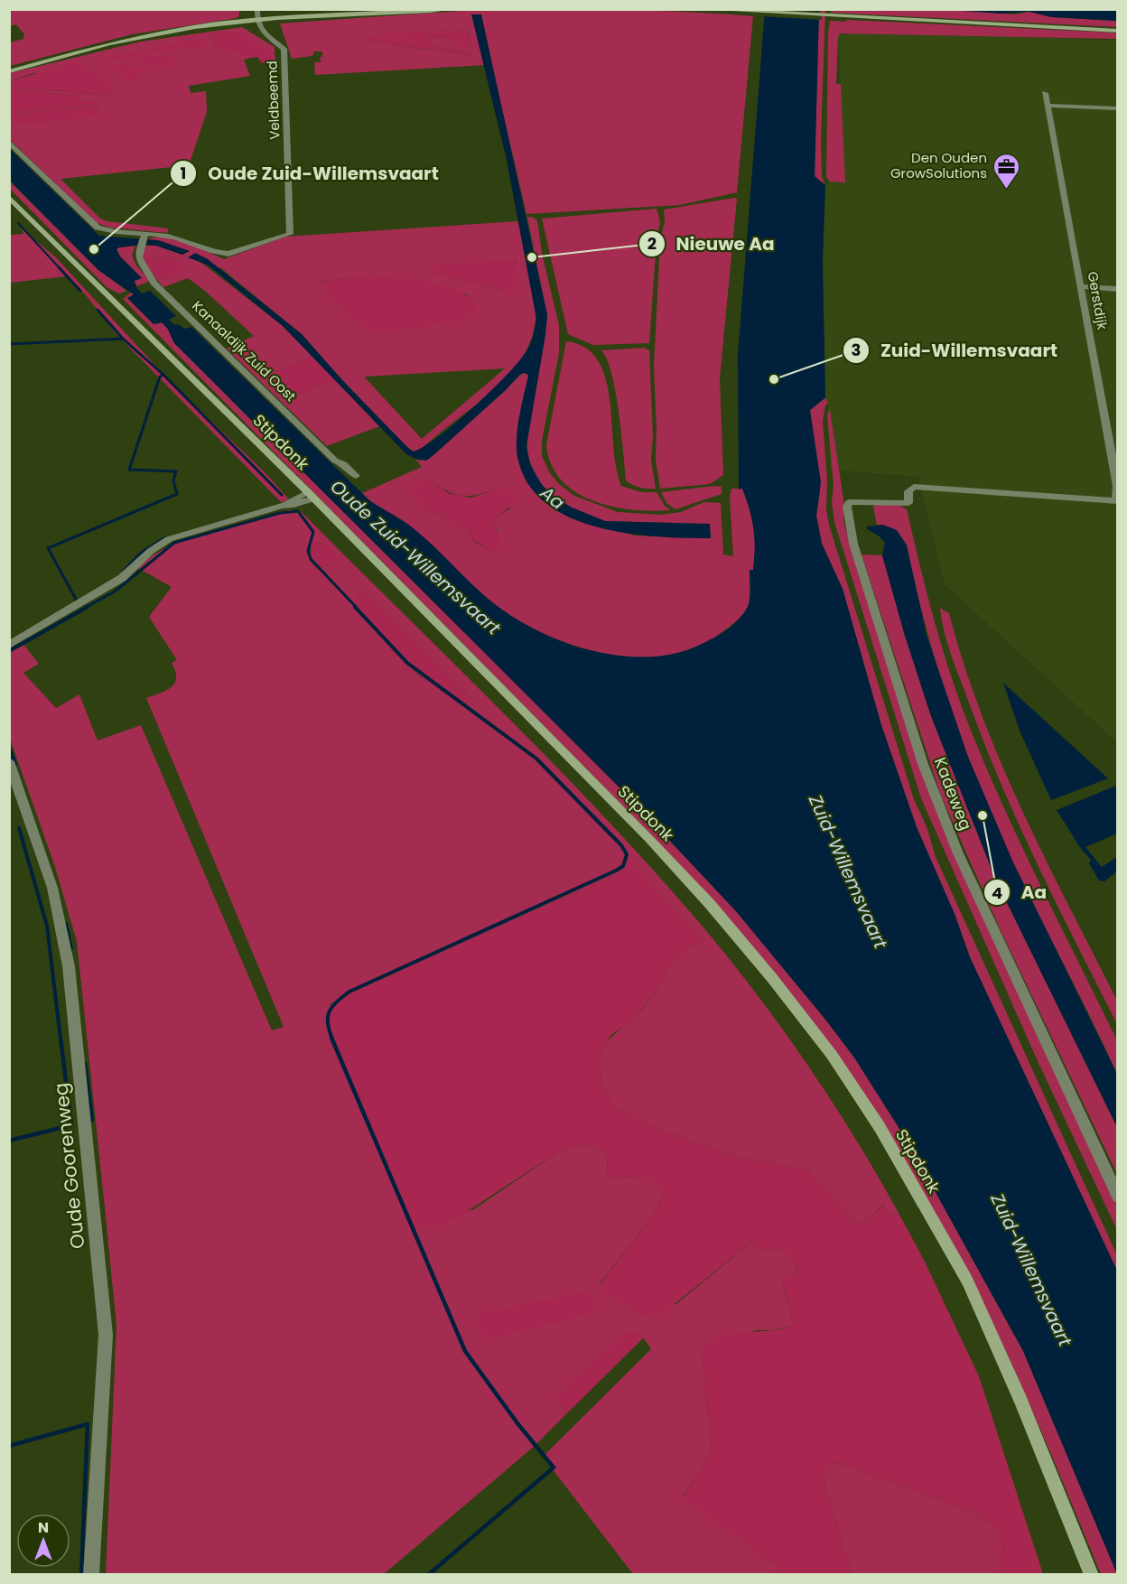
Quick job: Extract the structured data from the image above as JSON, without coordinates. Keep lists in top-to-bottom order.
{
  "streets": {
    "main road": ["Stipdonk"],
    "street": [
      "Veldbeemd",
      "Gerstdijk",
      "Kanaaldijk Zuid Oost",
      "Kadeweg",
      "Oude Goorenweg"
    ]
  },
  "crossings": [
    ["Veldbeemd", "Kanaaldijk Zuid Oost"],
    ["Gerstdijk", "Kadeweg"]
  ],
  "water": ["Aa", "Oude Zuid-Willemsvaart", "Zuid-Willemsvaart"],
  "places": {
    "office": ["Den Ouden GrowSolutions"],
    "other": [
      "Oude Zuid-Willemsvaart",
      "Nieuwe Aa",
      "Zuid-Willemsvaart",
      "Aa"
    ]
  },
  "north": "top"
}
